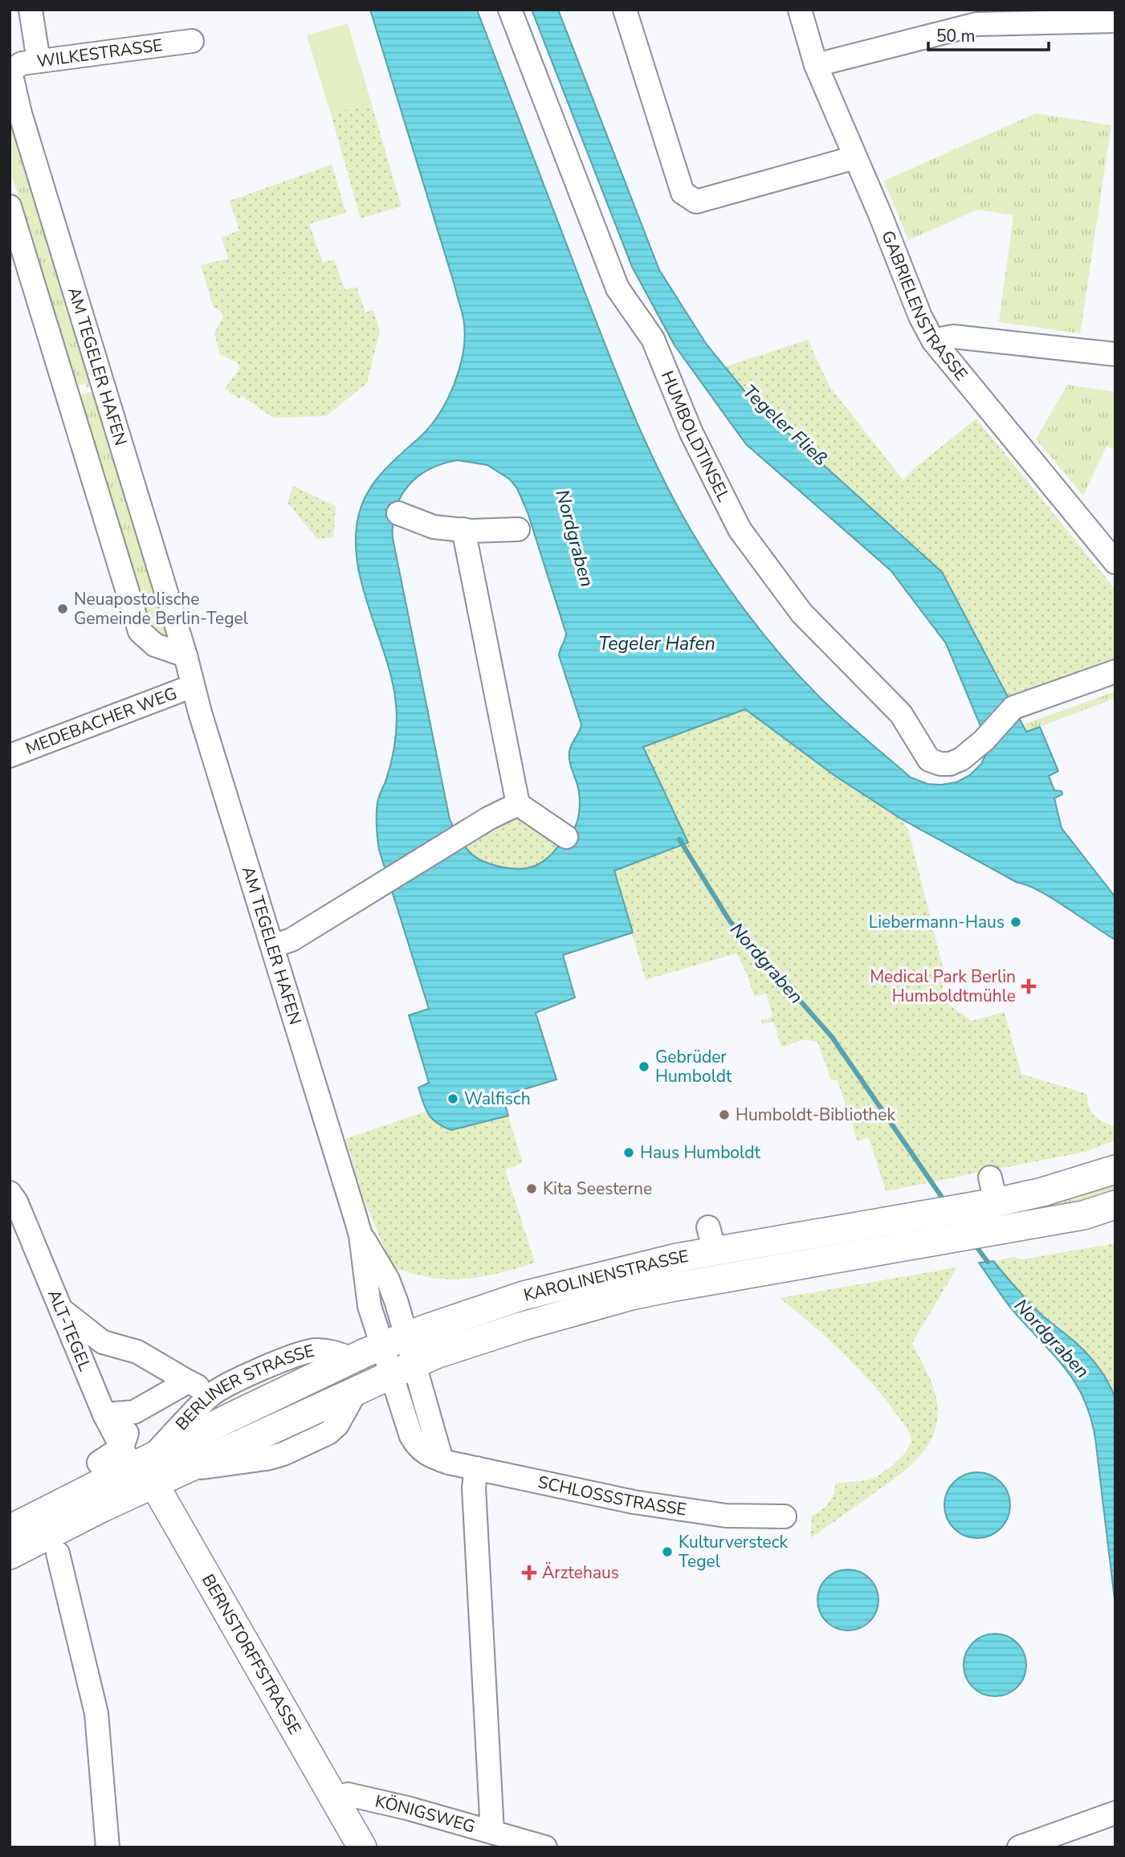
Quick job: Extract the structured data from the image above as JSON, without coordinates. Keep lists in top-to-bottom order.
{
  "streets": {
    "main road": ["KAROLINENSTRASSE", "BERLINER STRASSE", "BERNSTORFFSTRASSE"],
    "street": [
      "WILKESTRASSE",
      "GABRIELENSTRASSE",
      "AM TEGELER HAFEN",
      "HUMBOLDTINSEL",
      "MEDEBACHER WEG",
      "ALT-TEGEL",
      "SCHLOSSSTRASSE",
      "KÖNIGSWEG"
    ]
  },
  "crossings": [
    ["AM TEGELER HAFEN", "MEDEBACHER WEG"],
    ["AM TEGELER HAFEN", "KAROLINENSTRASSE"],
    ["AM TEGELER HAFEN", "BERLINER STRASSE"],
    ["AM TEGELER HAFEN", "SCHLOSSSTRASSE"],
    ["KAROLINENSTRASSE", "BERLINER STRASSE"],
    ["KAROLINENSTRASSE", "SCHLOSSSTRASSE"],
    ["ALT-TEGEL", "BERLINER STRASSE"],
    ["ALT-TEGEL", "BERNSTORFFSTRASSE"],
    ["BERLINER STRASSE", "SCHLOSSSTRASSE"],
    ["BERLINER STRASSE", "BERNSTORFFSTRASSE"],
    ["BERNSTORFFSTRASSE", "KÖNIGSWEG"]
  ],
  "water": ["Tegeler Fließ", "Nordgraben", "Tegeler Hafen"],
  "places": {
    "other": [
      "Neuapostolische Gemeinde Berlin-Tegel",
      "Liebermann-Haus",
      "Gebrüder Humboldt",
      "Walfisch",
      "Humboldt-Bibliothek",
      "Haus Humboldt",
      "Kita Seesterne",
      "Kulturversteck Tegel"
    ],
    "health": ["Medical Park Berlin Humboldtmühle", "Ärztehaus"]
  },
  "scale_bar": "50 m"
}
